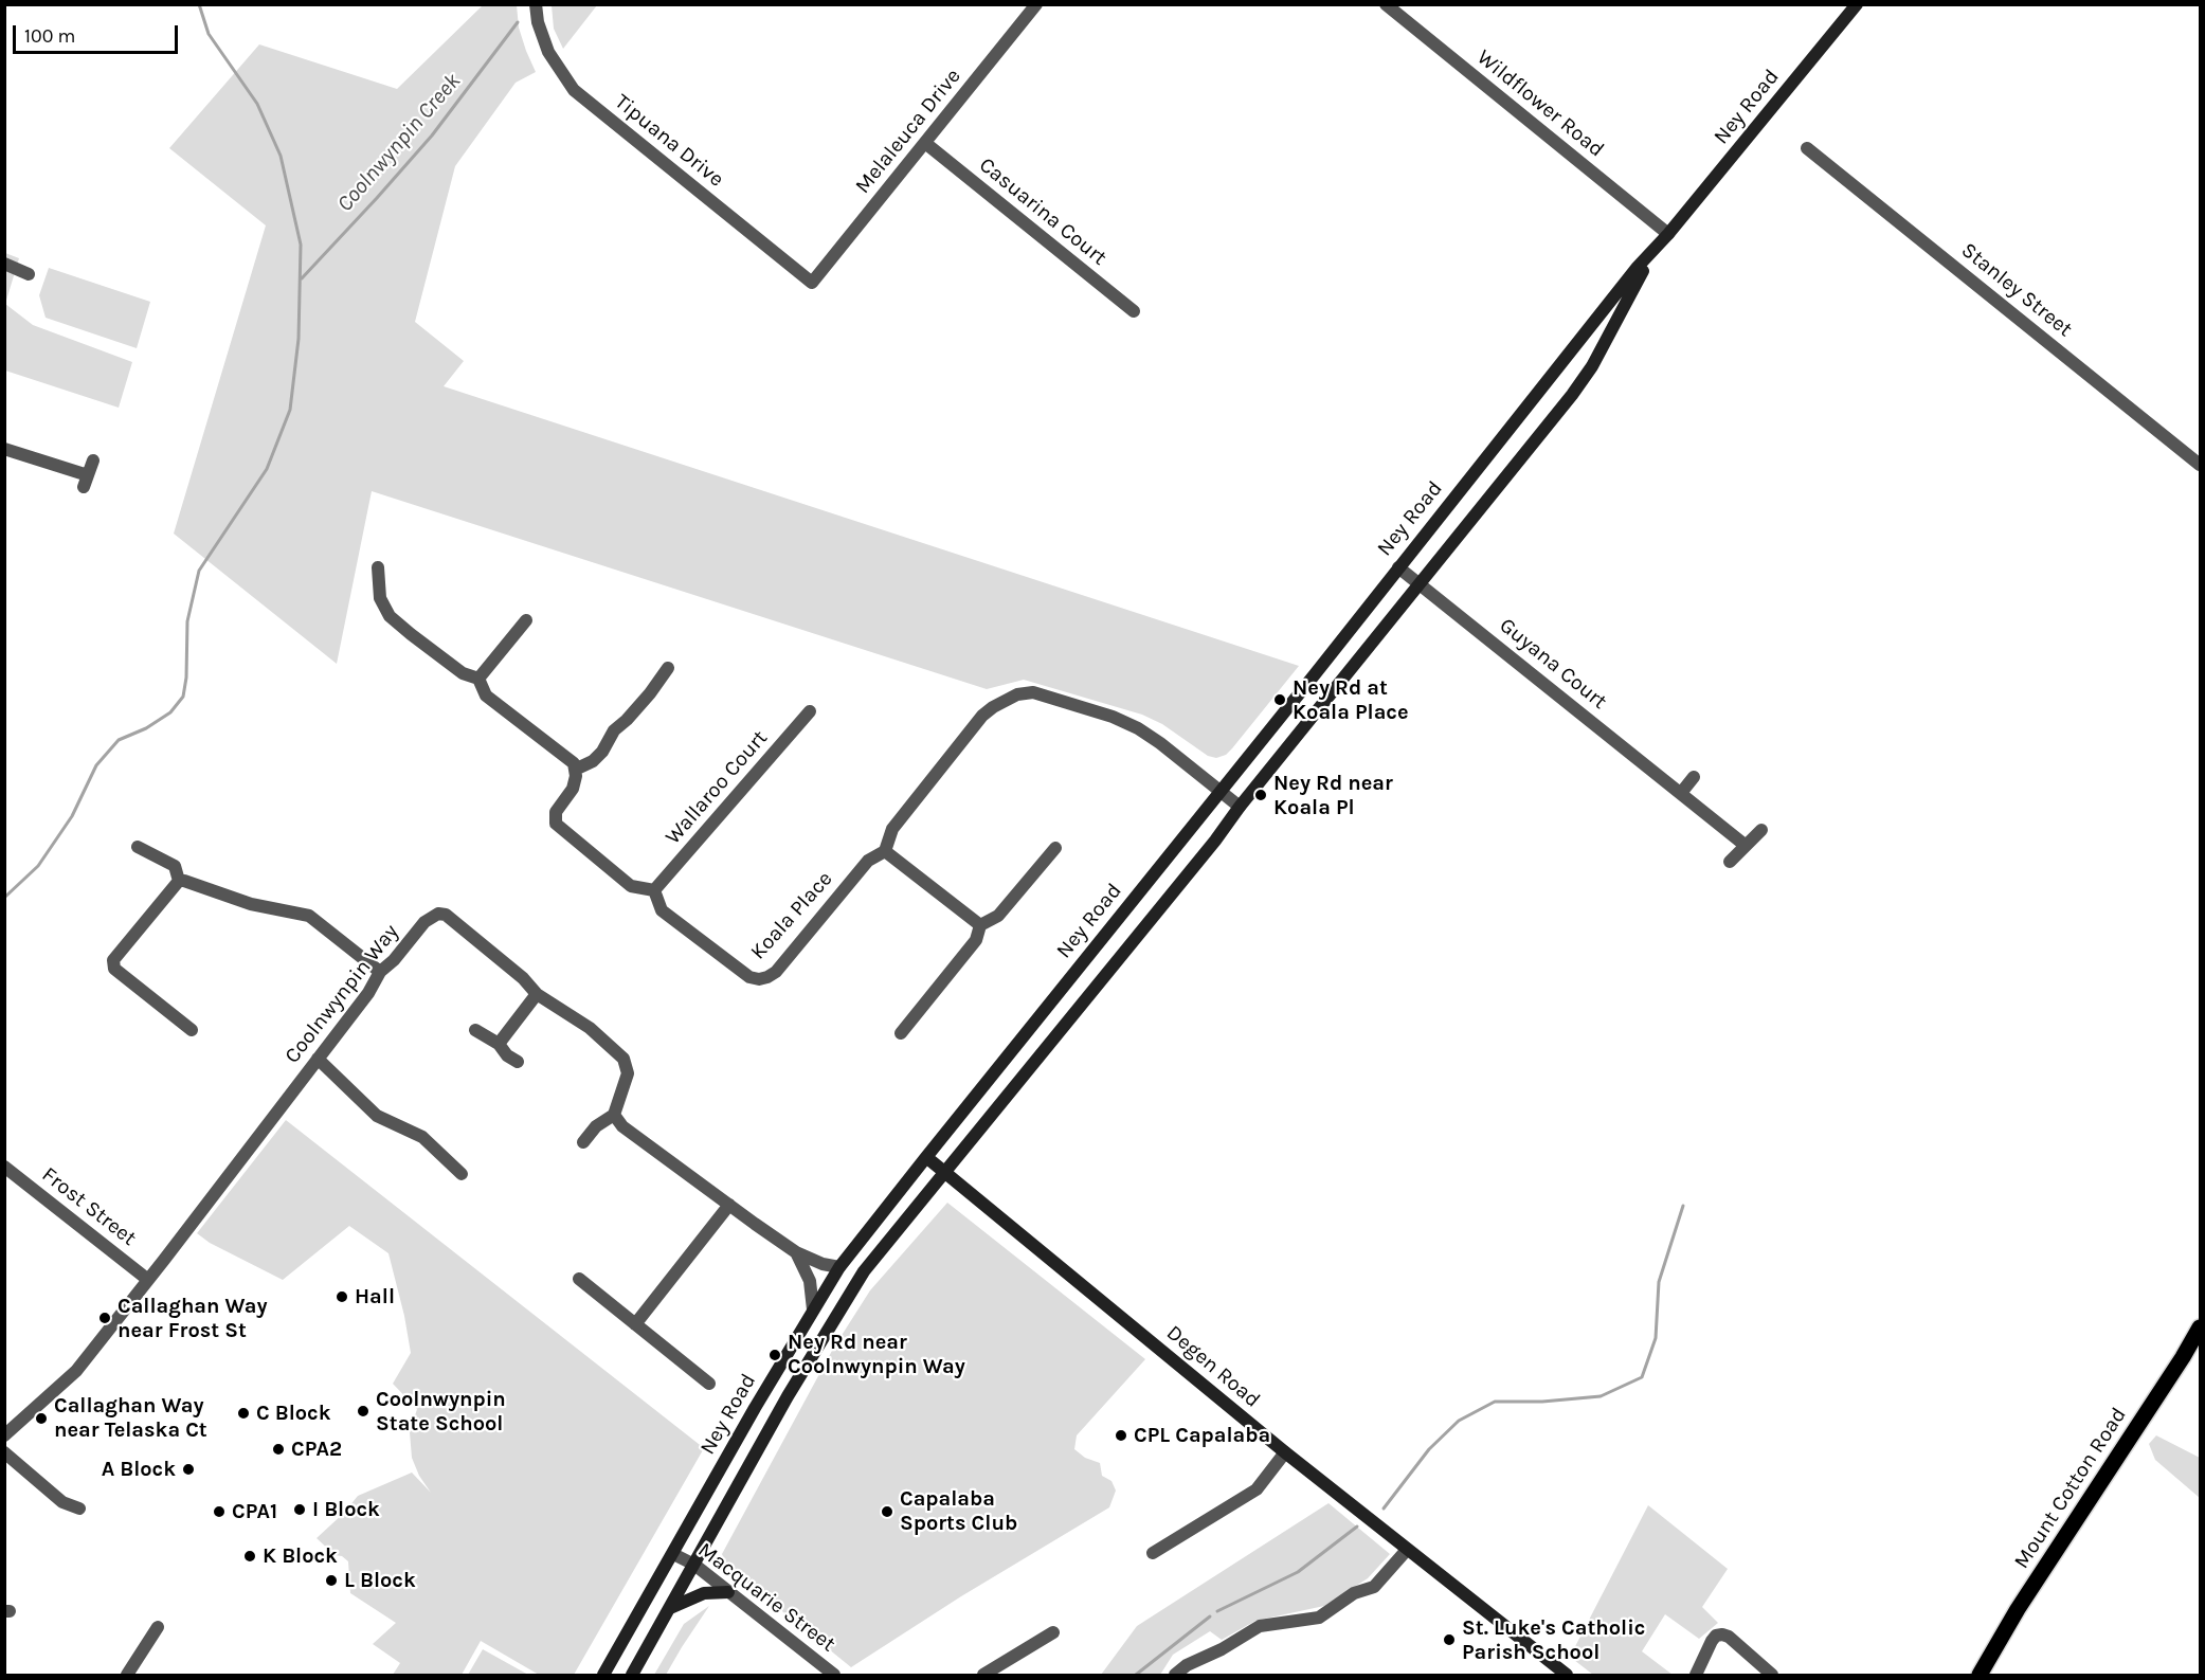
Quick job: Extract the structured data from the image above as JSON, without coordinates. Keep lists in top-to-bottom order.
{
  "streets": {
    "main road": ["Ney Road", "Degen Road", "Mount Cotton Road"],
    "street": [
      "Wildflower Road",
      "Melaleuca Drive",
      "Tipuana Drive",
      "Casuarina Court",
      "Stanley Street",
      "Guyana Court",
      "Wallaroo Court",
      "Koala Place",
      "Coolnwynpin Way",
      "Frost Street",
      "Macquarie Street"
    ]
  },
  "crossings": [
    ["Wildflower Road", "Ney Road"],
    ["Ney Road", "Guyana Court"],
    ["Ney Road", "Koala Place"],
    ["Ney Road", "Degen Road"],
    ["Ney Road", "Macquarie Street"],
    ["Melaleuca Drive", "Tipuana Drive"],
    ["Melaleuca Drive", "Casuarina Court"],
    ["Wallaroo Court", "Koala Place"],
    ["Coolnwynpin Way", "Frost Street"]
  ],
  "water": ["Coolnwynpin Creek"],
  "places": [
    "Ney Rd at Koala Place",
    "Ney Rd near Koala Pl",
    "Hall",
    "Callaghan Way near Frost St",
    "Ney Rd near Coolnwynpin Way",
    "Coolnwynpin State School",
    "C Block",
    "Callaghan Way near Telaska Ct",
    "CPL Capalaba",
    "CPA2",
    "A Block",
    "I Block",
    "CPA1",
    "Capalaba Sports Club",
    "K Block",
    "L Block",
    "St. Luke's Catholic Parish School"
  ],
  "scale_bar": "100 m"
}
